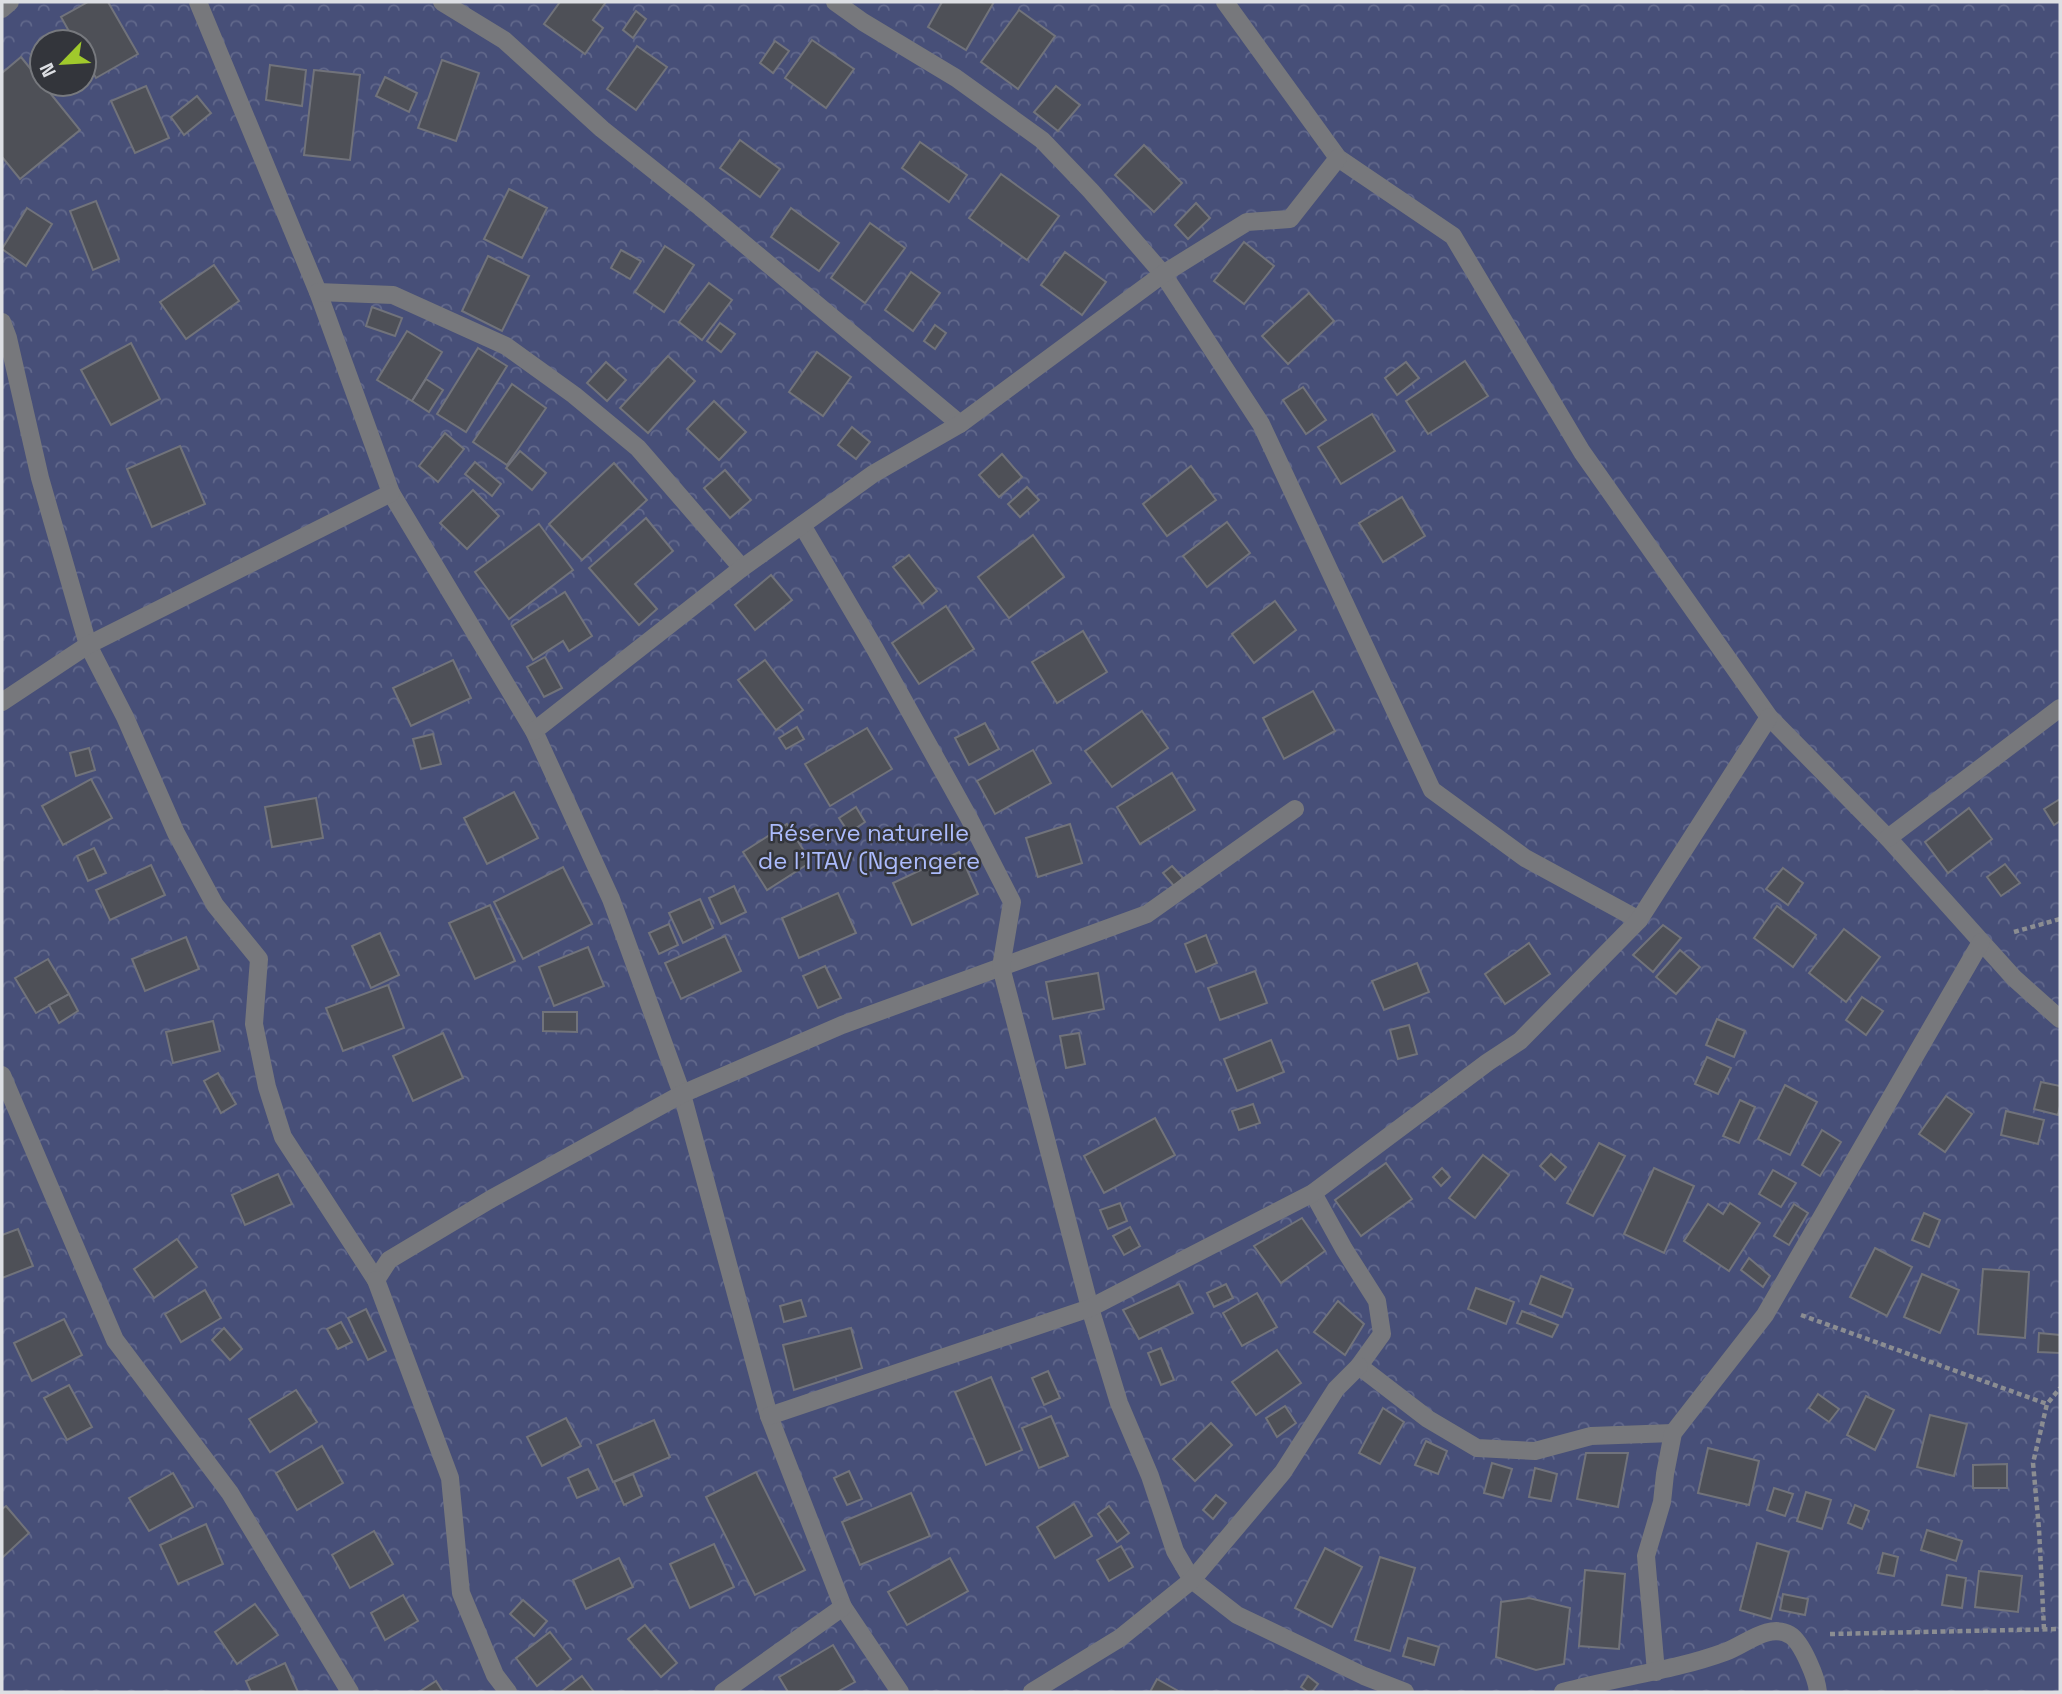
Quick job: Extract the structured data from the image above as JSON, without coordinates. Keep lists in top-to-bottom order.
{
  "parks": ["Réserve naturelle de l'ITAV (Ngengere"],
  "north": "bottom left"
}
